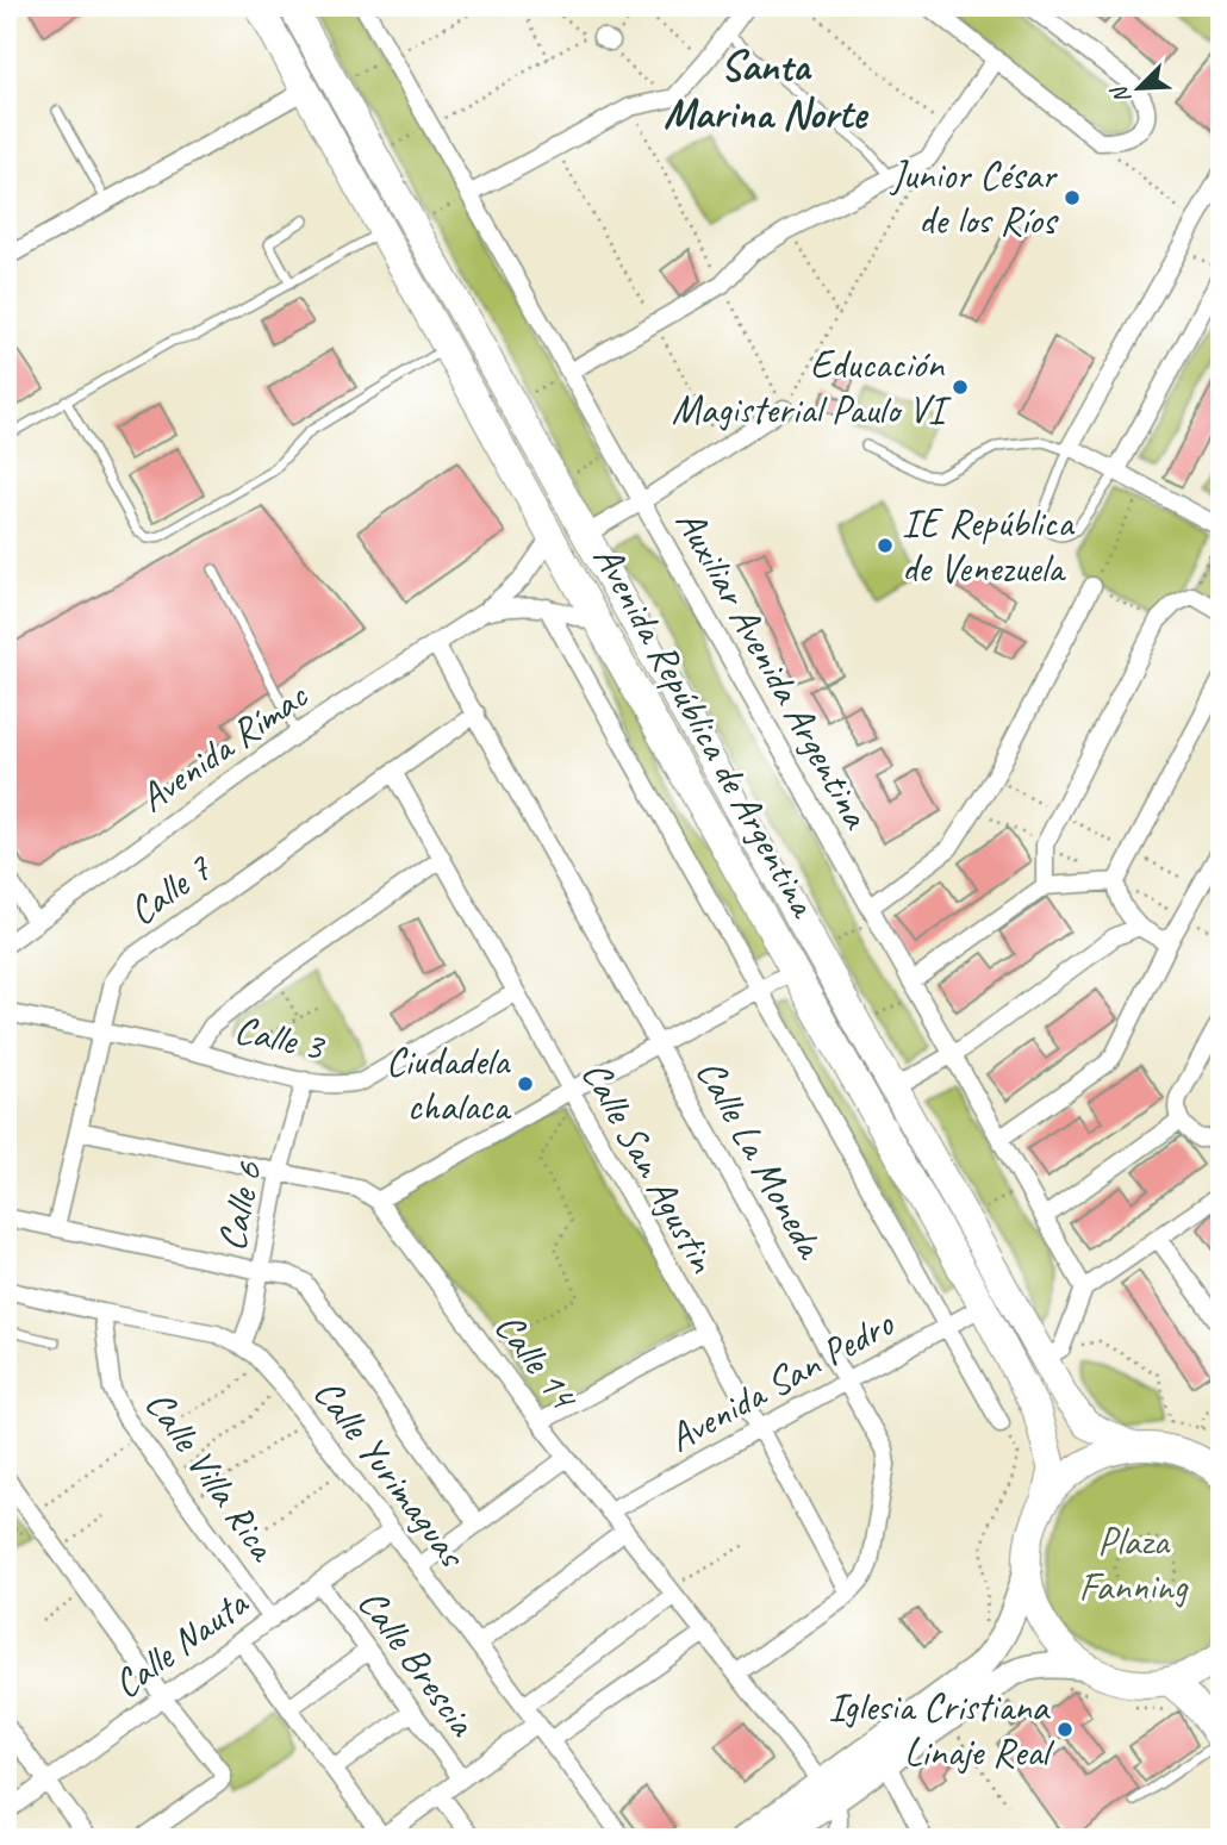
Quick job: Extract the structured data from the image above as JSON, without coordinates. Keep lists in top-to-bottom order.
{
  "streets": {
    "main road": ["Avenida República de Argentina"],
    "street": [
      "Auxiliar Avenida Argentina",
      "Avenida Rímac",
      "Calle 7",
      "Calle 3",
      "Calle La Moneda",
      "Calle San Agustin",
      "Calle 6",
      "Calle 14",
      "Avenida San Pedro",
      "Calle Yurimaguas",
      "Calle Villa Rica",
      "Calle Nauta",
      "Calle Brescia"
    ]
  },
  "crossings": [
    ["Avenida República de Argentina", "Avenida Rímac"],
    ["Avenida República de Argentina", "Avenida San Pedro"],
    ["Avenida Rímac", "Calle La Moneda"],
    ["Calle 7", "Calle 3"],
    ["Calle 7", "Calle La Moneda"],
    ["Calle 7", "Calle San Agustin"],
    ["Calle 3", "Calle San Agustin"],
    ["Calle 3", "Calle 6"],
    ["Calle La Moneda", "Calle San Agustin"],
    ["Calle La Moneda", "Calle 14"],
    ["Calle La Moneda", "Avenida San Pedro"],
    ["Calle San Agustin", "Avenida San Pedro"],
    ["Calle 6", "Calle Yurimaguas"],
    ["Calle 14", "Avenida San Pedro"],
    ["Calle Yurimaguas", "Calle Villa Rica"],
    ["Calle Yurimaguas", "Calle Nauta"],
    ["Calle Villa Rica", "Calle Nauta"],
    ["Calle Nauta", "Calle Brescia"]
  ],
  "districts": ["Santa Marina Norte"],
  "parks": ["Plaza Fanning"],
  "places": [
    "Junior César de los Ríos",
    "Educación Magisterial Paulo VI",
    "IE República de Venezuela",
    "Ciudadela chalaca",
    "Iglesia Cristiana Linaje Real"
  ],
  "north": "bottom left"
}
